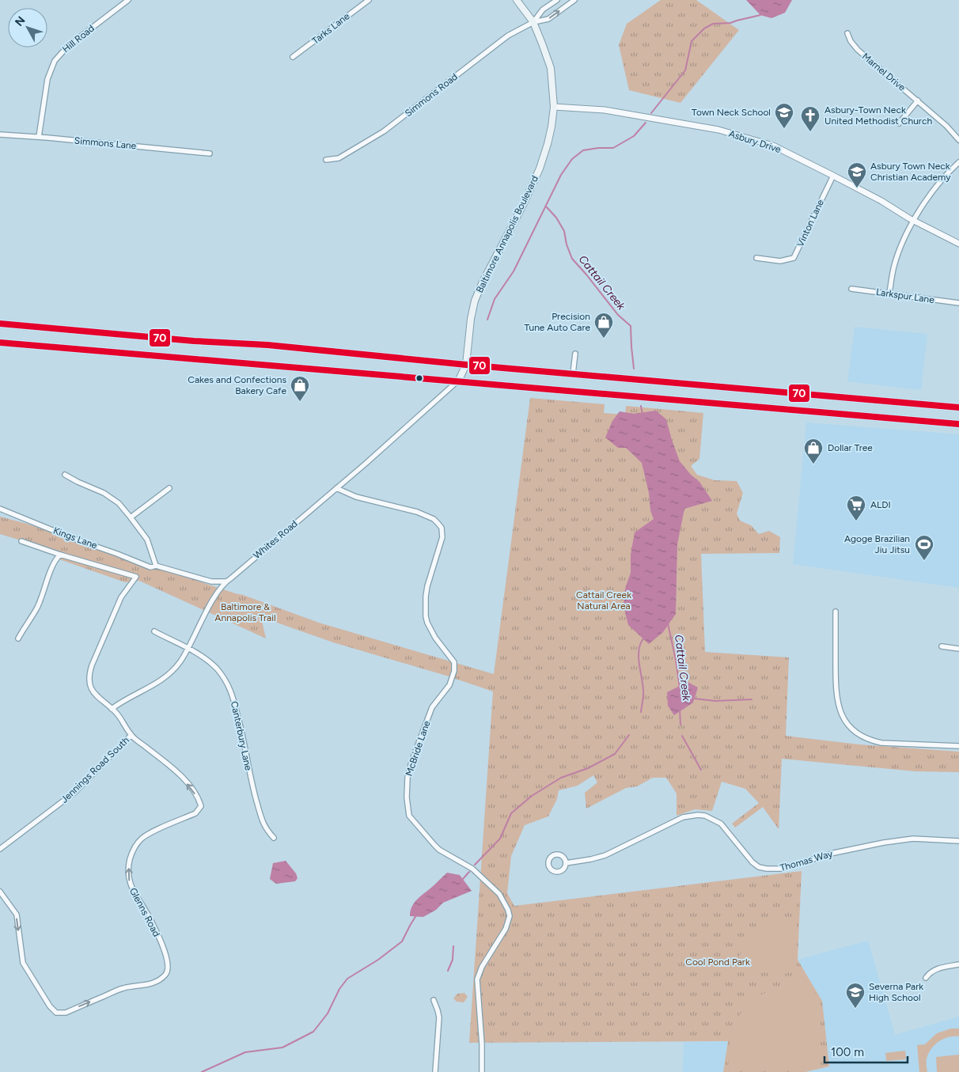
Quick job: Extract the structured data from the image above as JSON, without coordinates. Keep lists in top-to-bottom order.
{
  "streets": {
    "main road": ["Baltimore Annapolis Boulevard"],
    "street": [
      "Tarks Lane",
      "Hill Road",
      "Marnel Drive",
      "Simmons Road",
      "Asbury Drive",
      "Simmons Lane",
      "Vinton Lane",
      "Larkspur Lane",
      "Kings Lane",
      "Whites Road",
      "Canterbury Lane",
      "McBride Lane",
      "Jennings Road South",
      "Thomas Way",
      "Glenns Road"
    ]
  },
  "crossings": [
    ["Hill Road", "Simmons Lane"],
    ["Simmons Road", "Baltimore Annapolis Boulevard"],
    ["Asbury Drive", "Vinton Lane"],
    ["Asbury Drive", "Baltimore Annapolis Boulevard"],
    ["Baltimore Annapolis Boulevard", "Whites Road"],
    ["Whites Road", "Canterbury Lane"],
    ["Whites Road", "McBride Lane"],
    ["Whites Road", "Jennings Road South"],
    ["Jennings Road South", "Glenns Road"]
  ],
  "water": ["Cattail Creek"],
  "parks": ["Cattail Creek Natural Area", "Baltimore & Annapolis Trail", "Cool Pond Park"],
  "places": {
    "school or university": ["Town Neck School", "Asbury Town Neck Christian Academy", "Severna Park High School"],
    "church": ["Asbury-Town Neck United Methodist Church"],
    "shop": ["Precision Tune Auto Care", "Cakes and Confections Bakery Cafe", "Dollar Tree"],
    "supermarket": ["ALDI"],
    "sports": ["Agoge Brazilian Jiu Jitsu"]
  },
  "lines": ["transit line 70"],
  "scale_bar": "100 m",
  "north": "top left"
}
